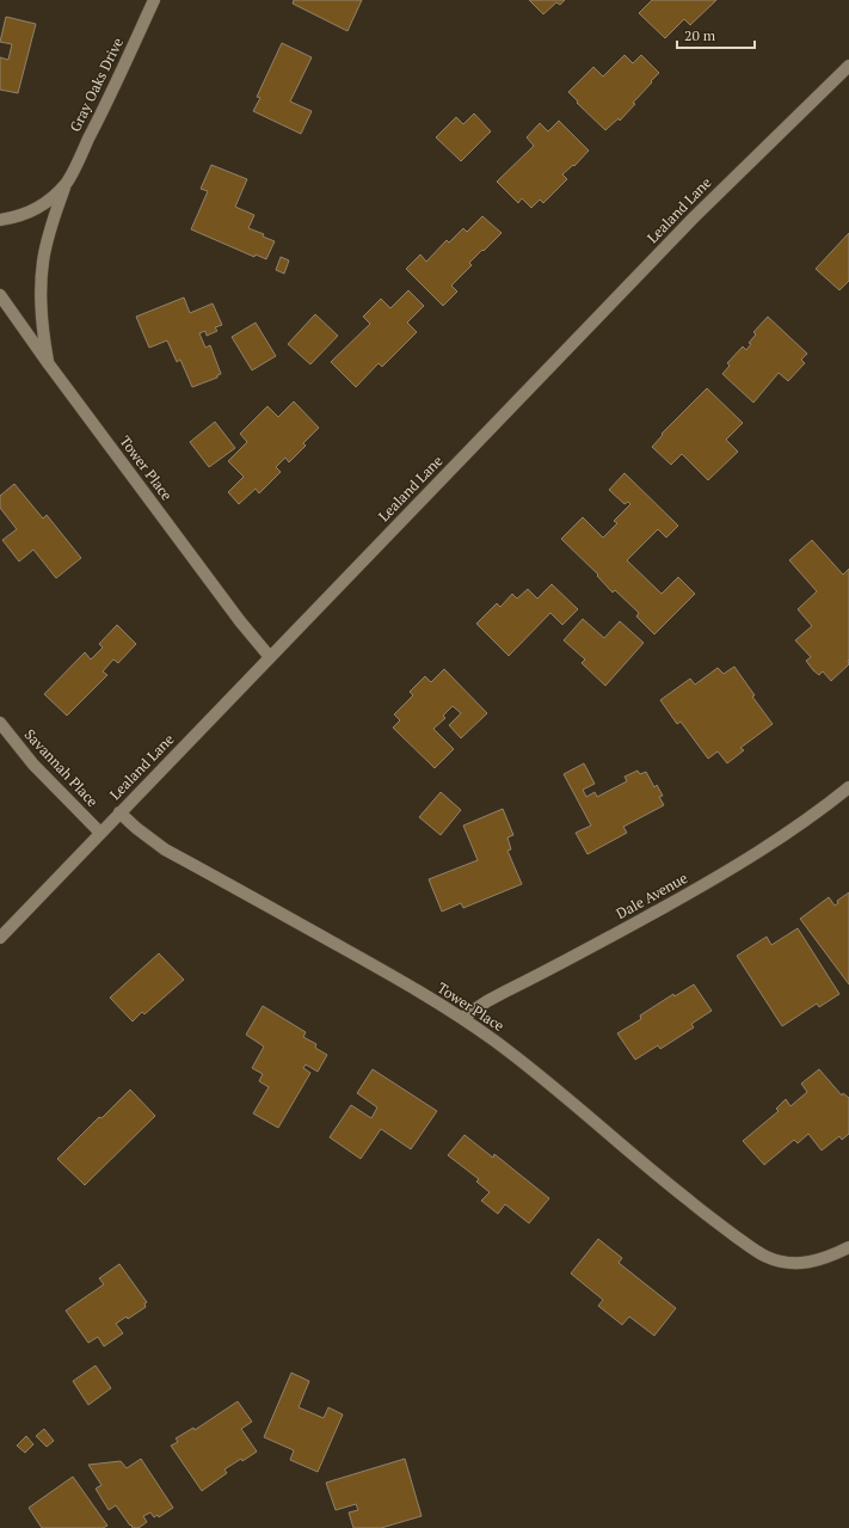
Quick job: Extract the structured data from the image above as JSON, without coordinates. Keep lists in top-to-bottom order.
{
  "streets": {
    "street": [
      "Gray Oaks Drive",
      "Lealand Lane",
      "Tower Place",
      "Savannah Place",
      "Dale Avenue"
    ]
  },
  "crossings": [
    ["Gray Oaks Drive", "Tower Place"],
    ["Lealand Lane", "Tower Place"],
    ["Lealand Lane", "Savannah Place"],
    ["Tower Place", "Dale Avenue"]
  ],
  "scale_bar": "20 m"
}
